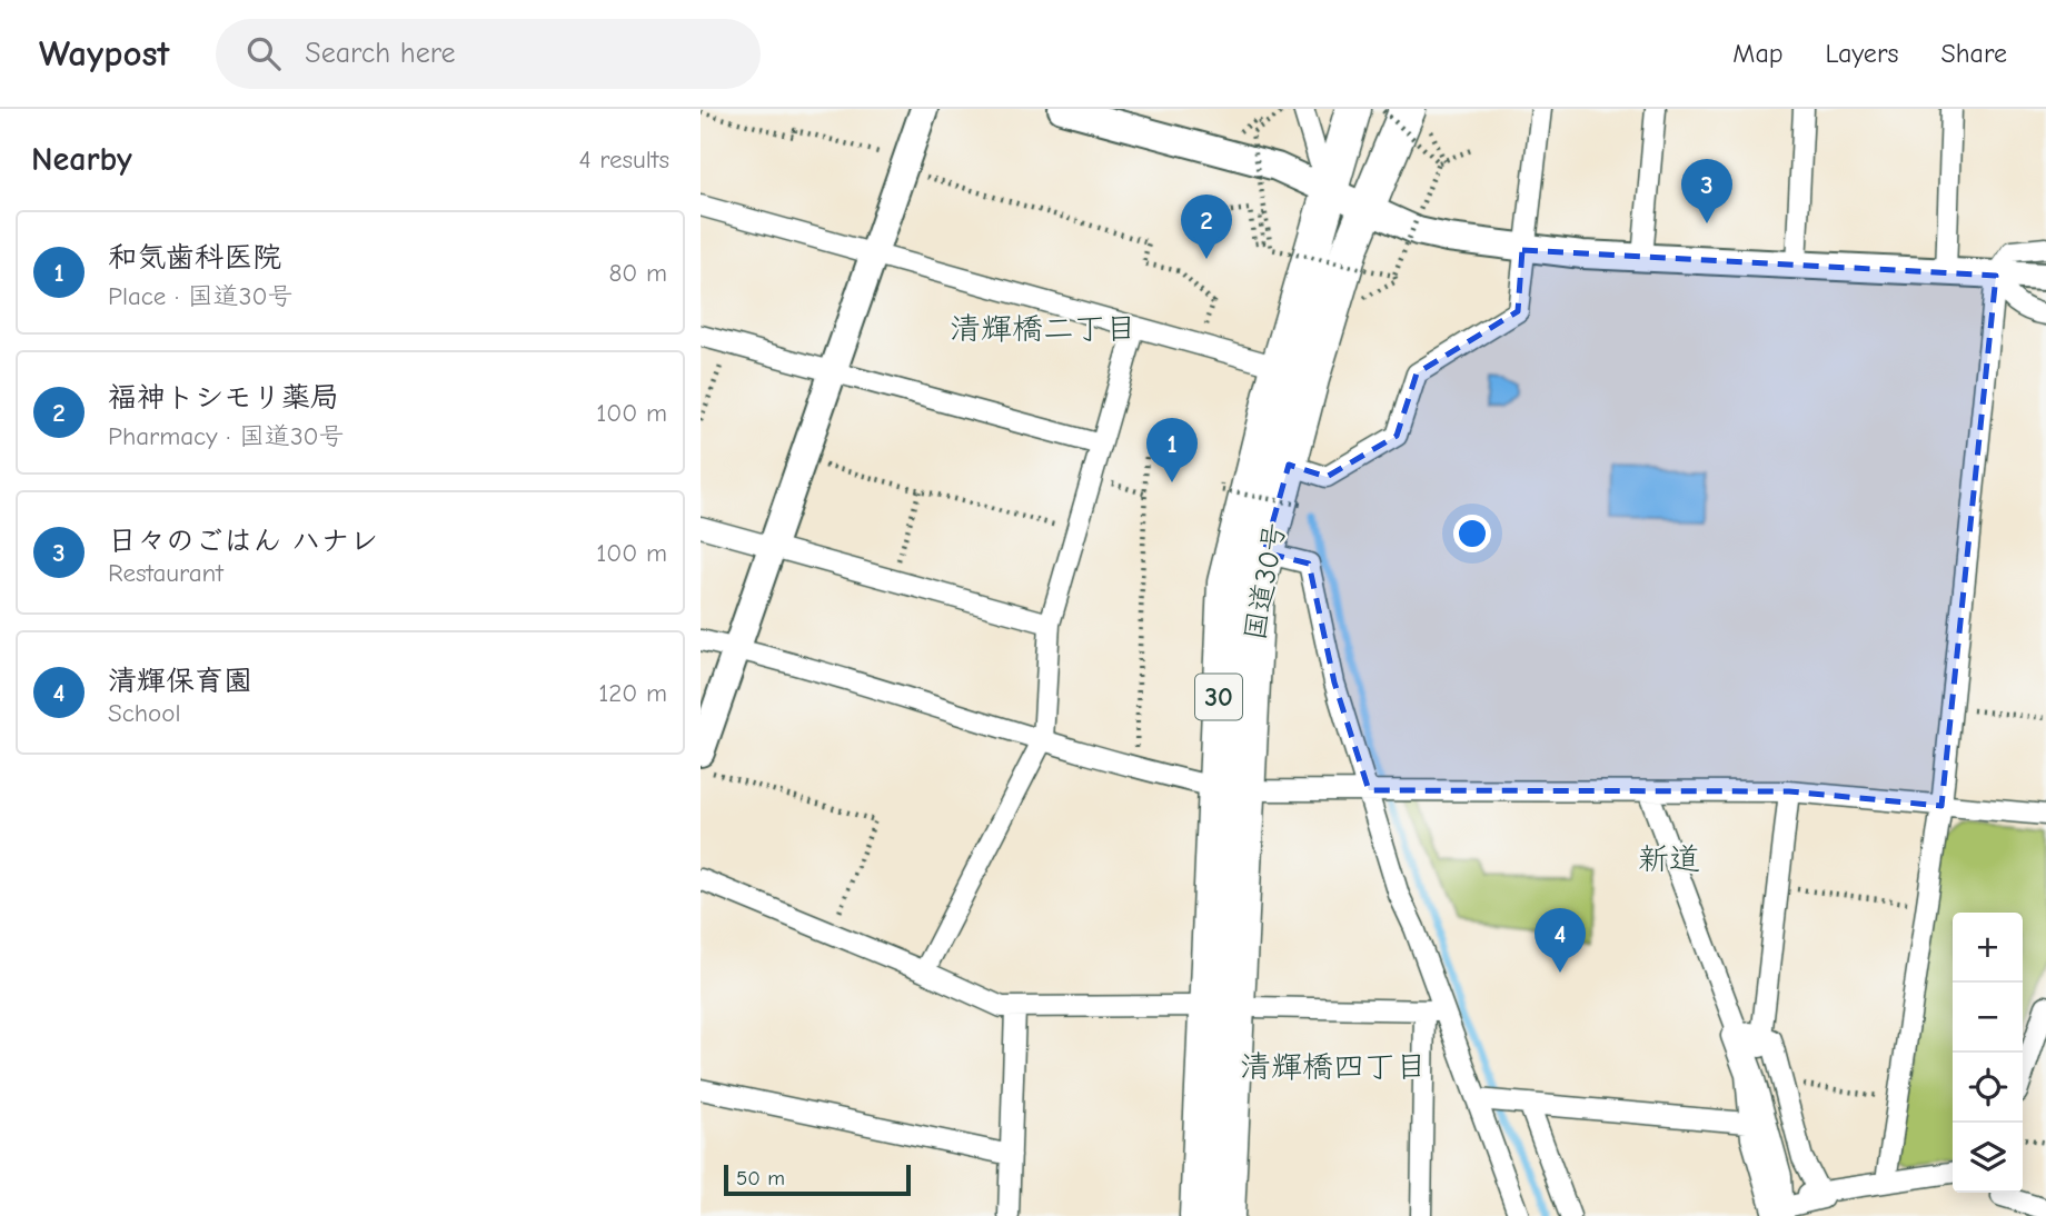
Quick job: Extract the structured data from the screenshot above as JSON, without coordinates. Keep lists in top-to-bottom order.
{
  "streets": {
    "highway": ["国道30号", "30"]
  },
  "districts": ["清輝橋二丁目", "新道", "清輝橋四丁目"],
  "scale_bar": "50 m",
  "page": {
    "header": "Waypost",
    "search": "Search here",
    "nav": ["Map", "Layers", "Share"],
    "heading": ["Nearby", "4 results"],
    "pins": [
      "3",
      "2",
      "1",
      "4"
    ],
    "list": [
      {
        "mark": "1",
        "name": "和気歯科医院",
        "note": "Place · 国道30号",
        "value": "80 m"
      },
      {
        "mark": "2",
        "name": "福神トシモリ薬局",
        "note": "Pharmacy · 国道30号",
        "value": "100 m"
      },
      {
        "mark": "3",
        "name": "日々のごはん ハナレ",
        "note": "Restaurant",
        "value": "100 m"
      },
      {
        "mark": "4",
        "name": "清輝保育園",
        "note": "School",
        "value": "120 m"
      }
    ],
    "map_buttons": ["+", "−"],
    "scale": "50 m"
  }
}
